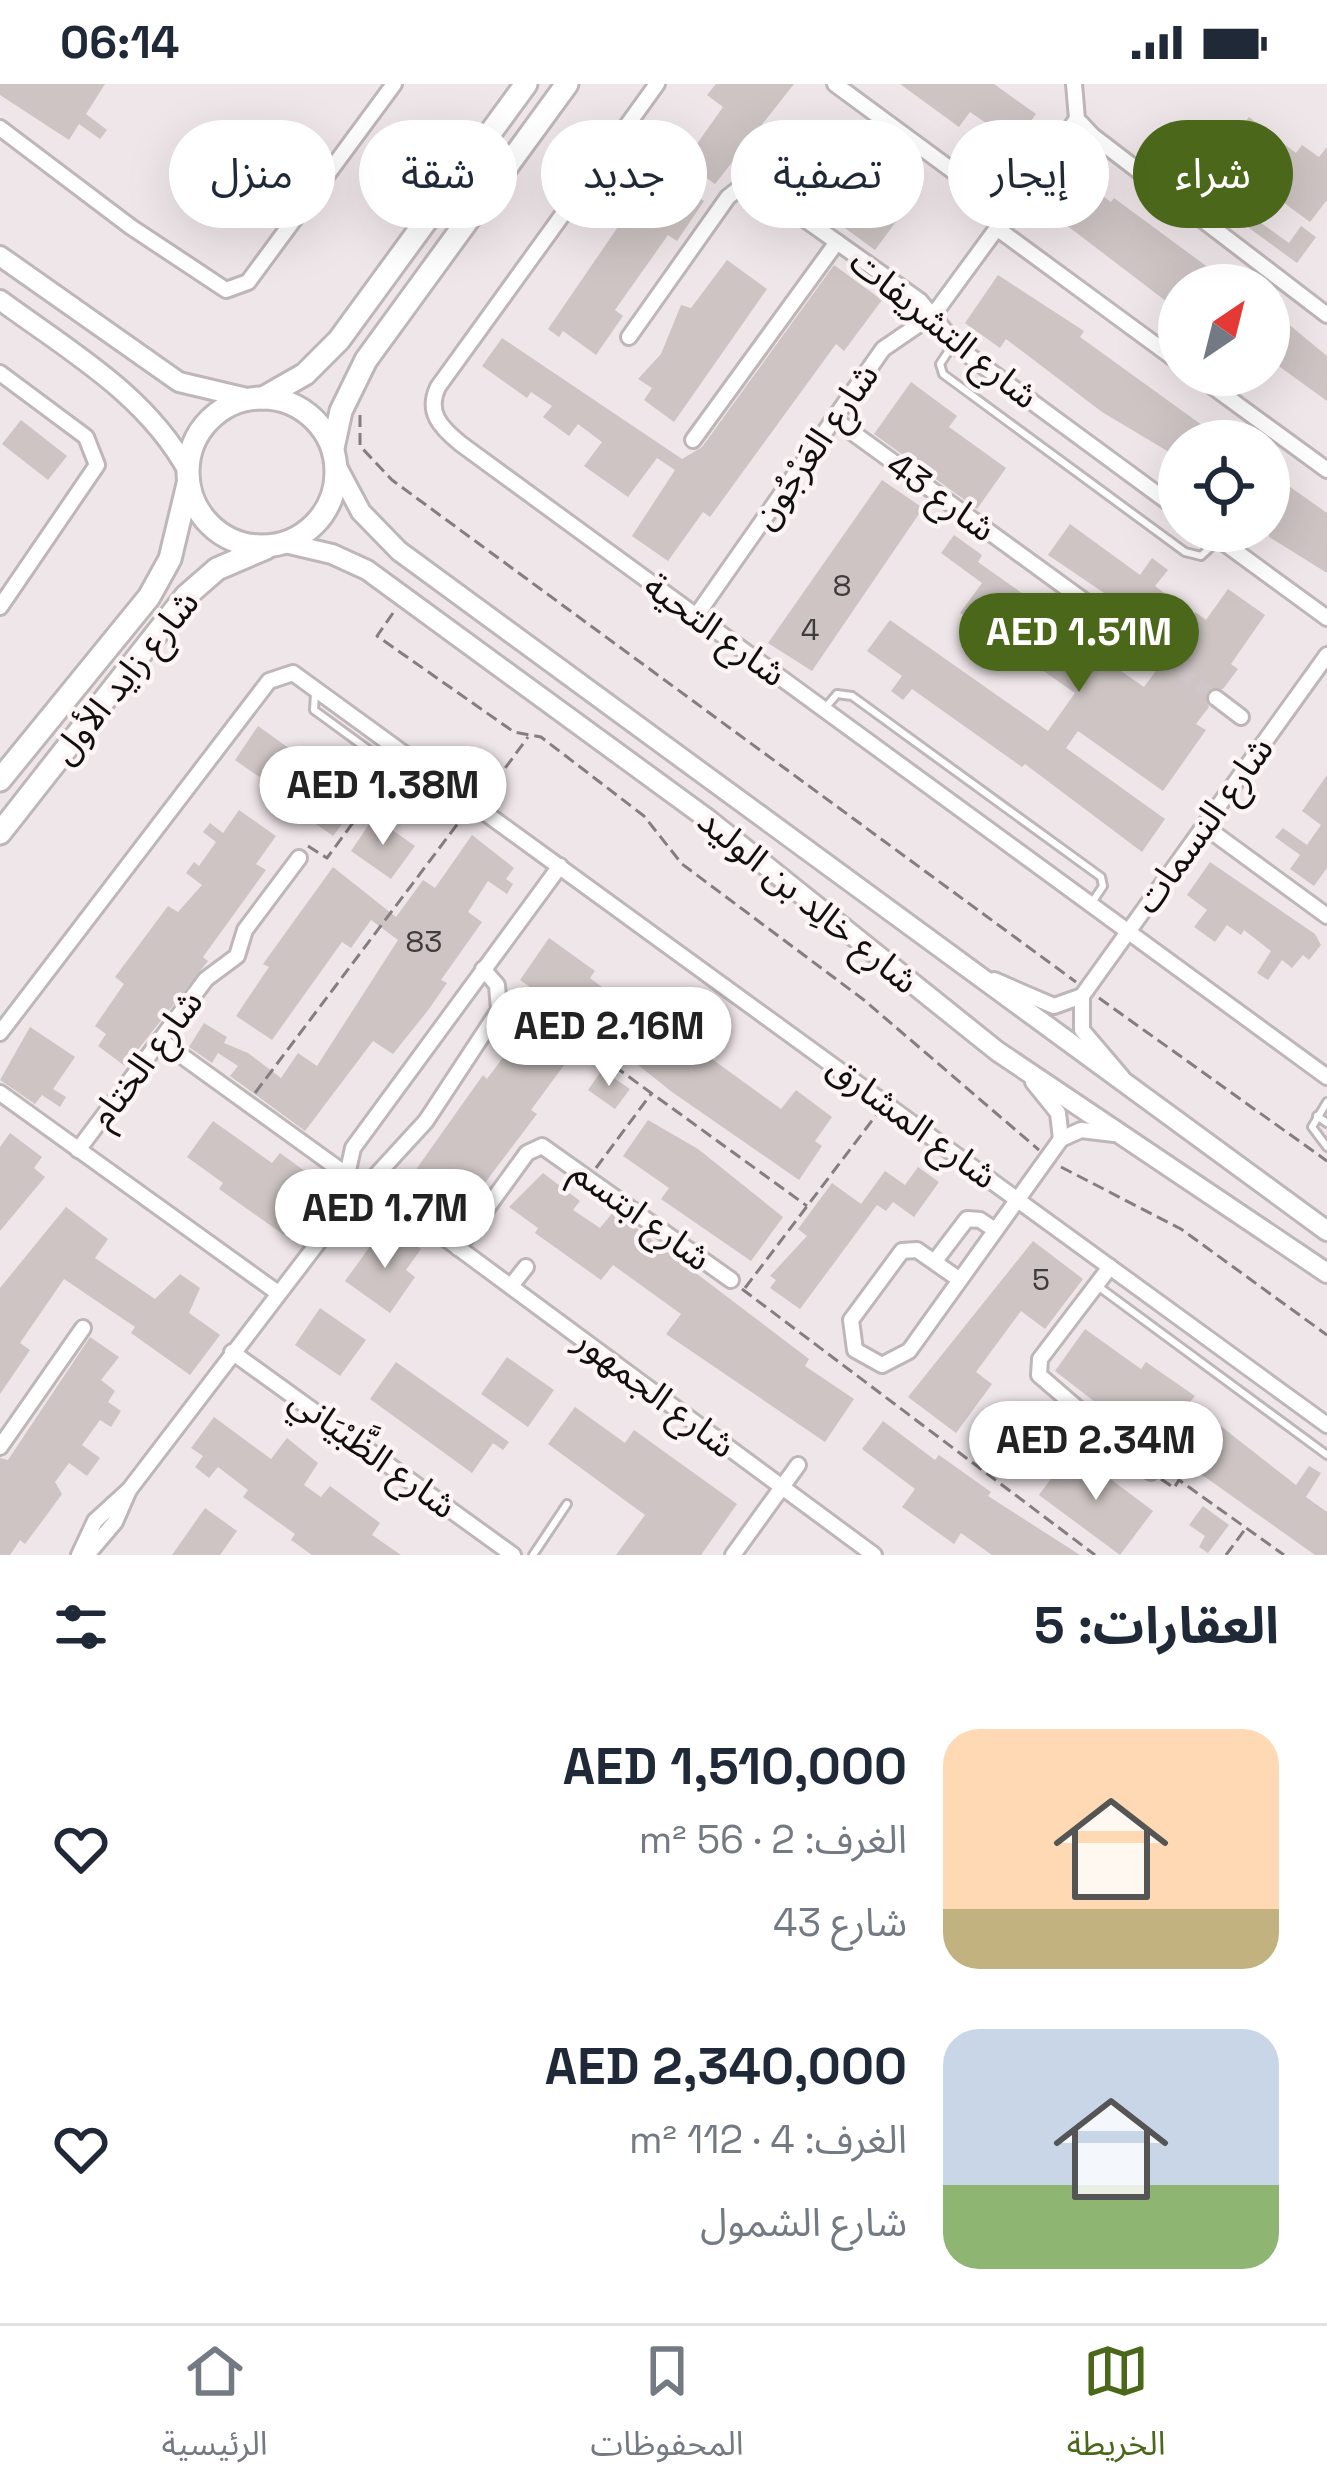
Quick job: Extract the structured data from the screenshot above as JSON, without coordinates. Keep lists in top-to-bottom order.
{
  "streets": {
    "main road": ["شارع زايد الأول"],
    "street": [
      "شارع التشريفات",
      "شارع العَرْجُون",
      "شارع 43",
      "شارع التحية",
      "شارع النسمات",
      "شارع خالِد بن الوليد",
      "شارع الختام",
      "شارع المشارق",
      "شارع ابتسم",
      "شارع الجمهور",
      "شارع الظَّبْيَاني"
    ]
  },
  "crossings": [
    ["شارع التشريفات", "شارع العَرْجُون"],
    ["شارع العَرْجُون", "شارع 43"],
    ["شارع العَرْجُون", "شارع التحية"],
    ["شارع التحية", "شارع النسمات"],
    ["شارع زايد الأول", "شارع خالِد بن الوليد"],
    ["شارع ابتسم", "شارع الجمهور"]
  ],
  "house_numbers": [
    "8",
    "4",
    "83",
    "5"
  ],
  "north": "top right",
  "page": {
    "status": "06:14",
    "chip": [
      "شراء",
      "إيجار",
      "تصفية",
      "جديد",
      "شقة",
      "منزل"
    ],
    "price": [
      "AED 1.51M",
      "AED 1.38M",
      "AED 2.16M",
      "AED 1.7M",
      "AED 2.34M"
    ],
    "heading": "العقارات: 5",
    "list": [
      {
        "name": "AED 1,510,000",
        "note": "الغرف: 2 · 56 m² · شارع 43"
      },
      {
        "name": "AED 2,340,000",
        "note": "الغرف: 4 · 112 m² · شارع الشمول"
      }
    ],
    "tabs": ["الخريطة", "المحفوظات", "الرئيسية"]
  }
}
